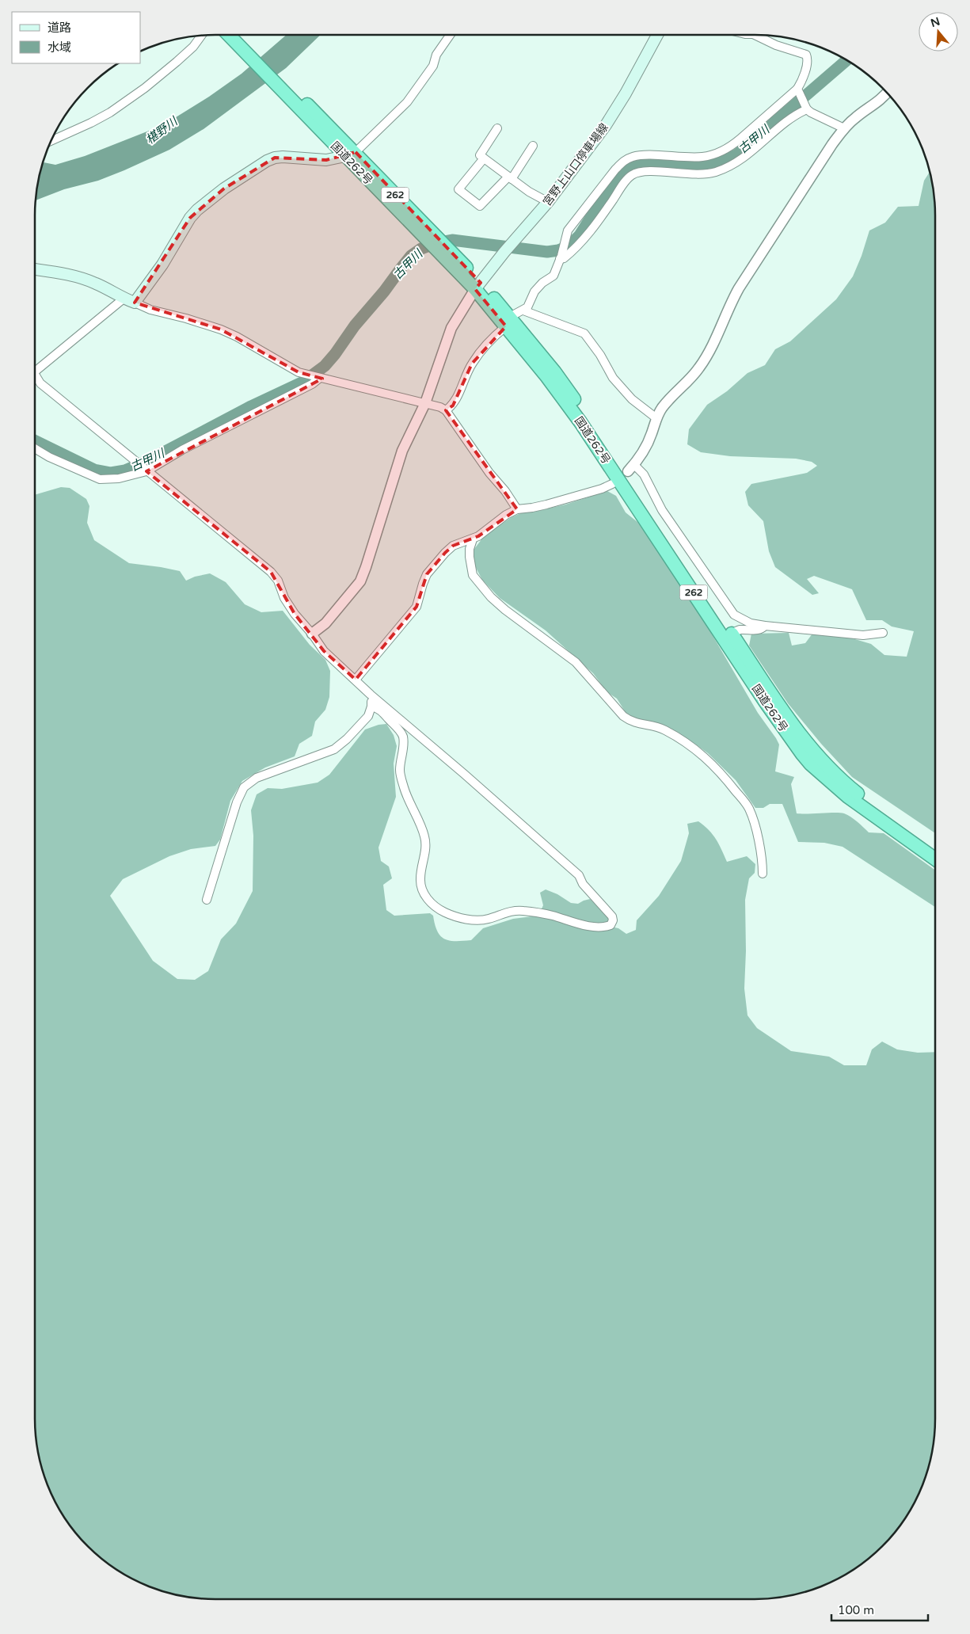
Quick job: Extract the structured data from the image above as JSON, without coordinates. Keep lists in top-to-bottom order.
{
  "streets": {
    "highway": ["国道262号", "262"],
    "main road": ["宮野上山口停車場線"]
  },
  "crossings": [
    ["国道262号", "宮野上山口停車場線"]
  ],
  "water": ["椹野川", "古甲川"],
  "legend": ["道路", "水域"],
  "scale_bar": "100 m",
  "north": "top"
}
